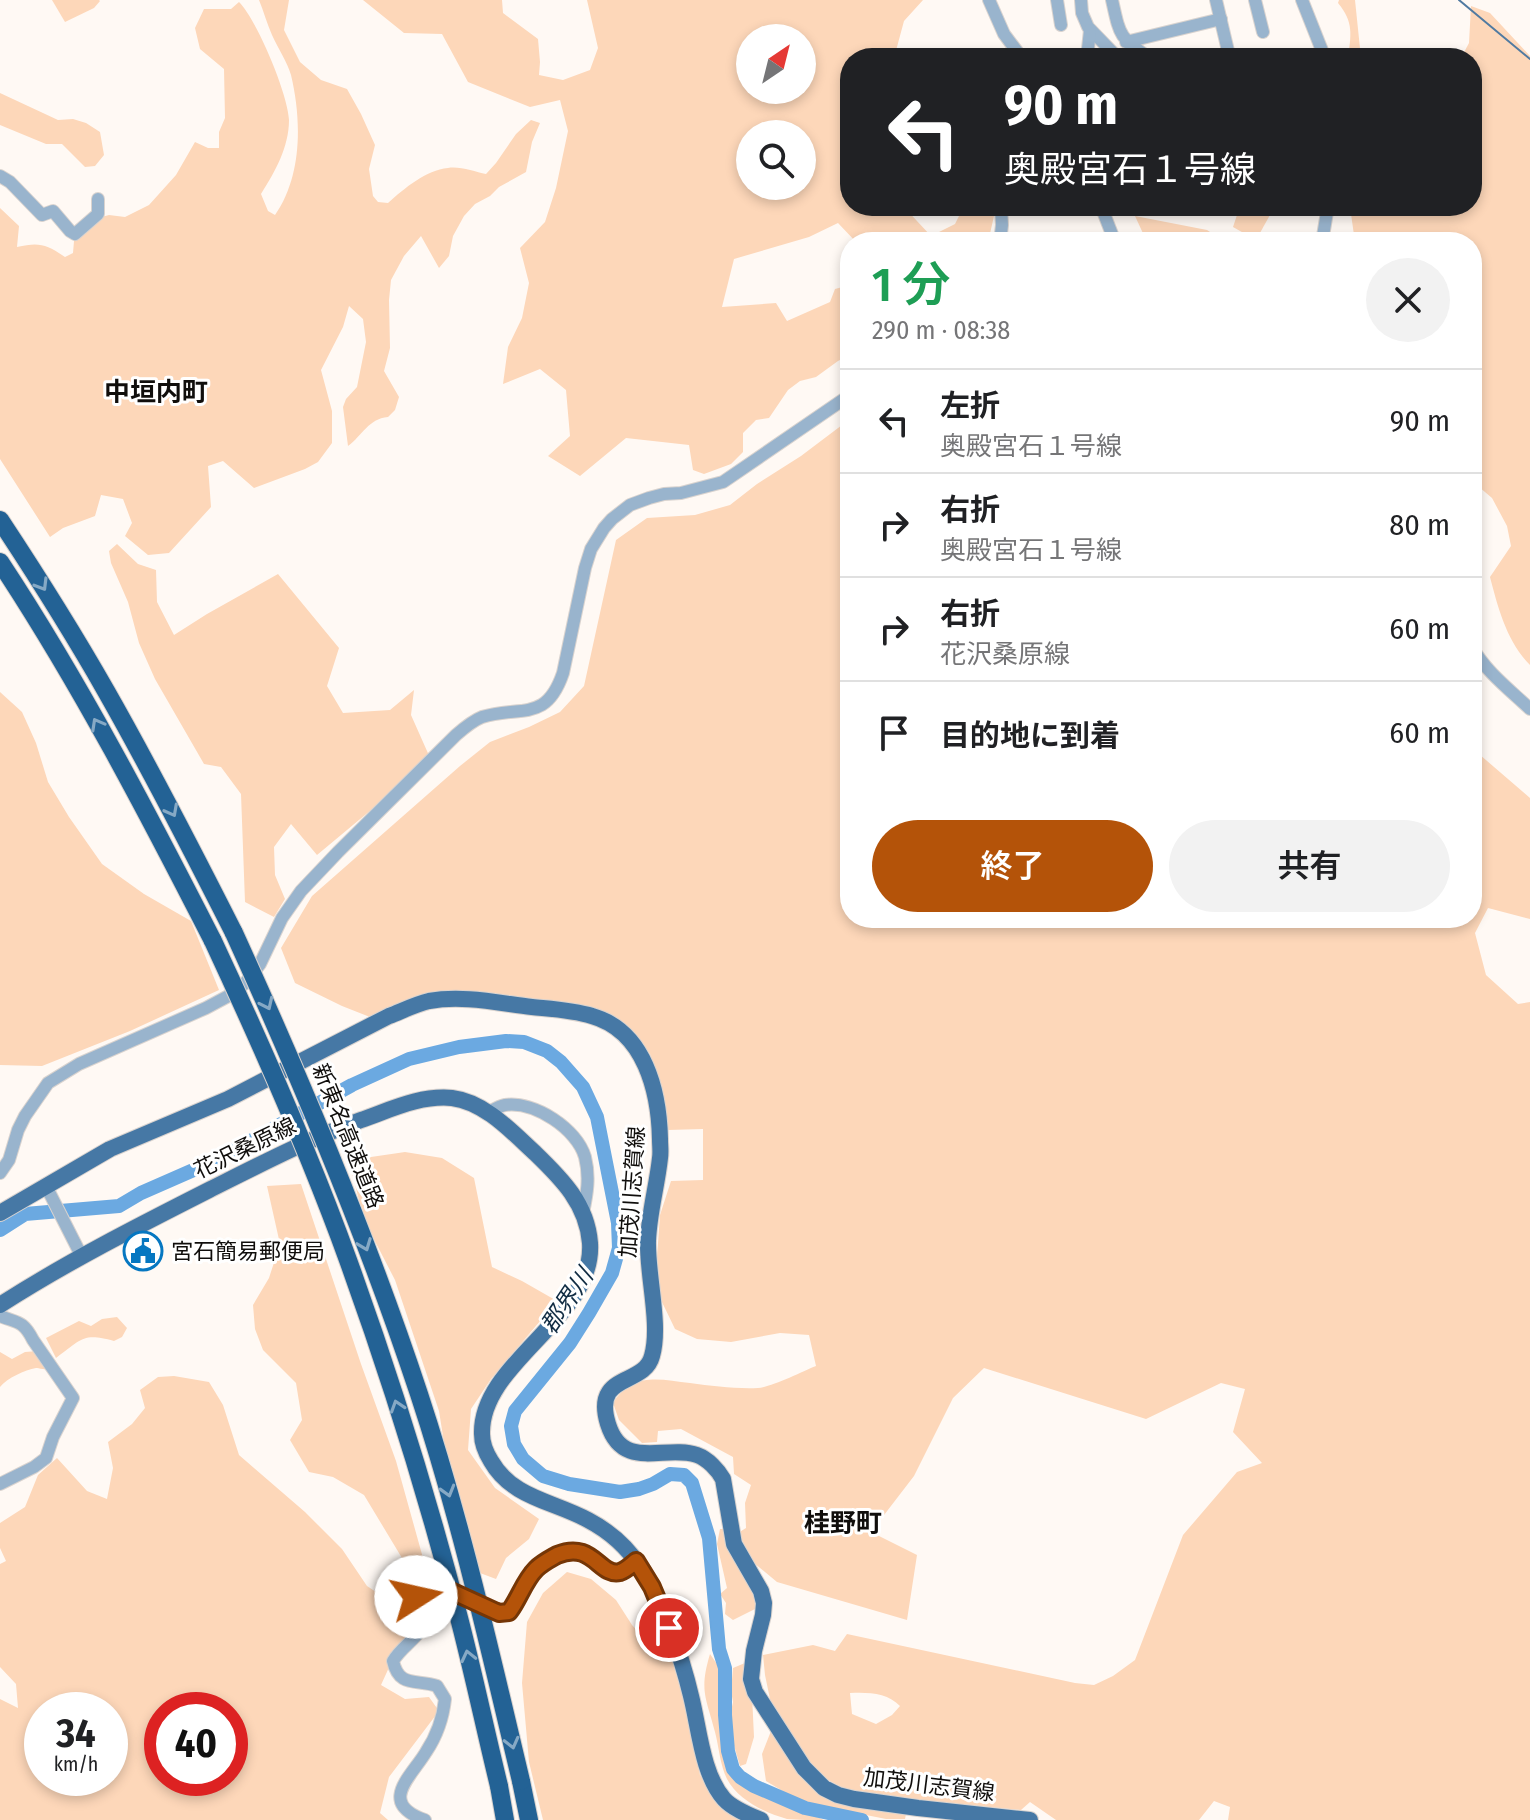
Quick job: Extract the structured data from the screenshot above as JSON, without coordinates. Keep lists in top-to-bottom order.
{
  "streets": {
    "highway": ["新東名高速道路"],
    "main road": ["花沢桑原線", "加茂川志賀線"]
  },
  "districts": ["中垣内町", "桂野町"],
  "water": ["郡界川"],
  "places": {
    "public building": ["宮石簡易郵便局"]
  },
  "north": "top right",
  "page": {
    "turn": ["90 m", "奥殿宮石１号線"],
    "heading": ["1 分", "290 m · 08:38"],
    "list": [
      {
        "name": "左折",
        "note": "奥殿宮石１号線",
        "value": "90 m"
      },
      {
        "name": "右折",
        "note": "奥殿宮石１号線",
        "value": "80 m"
      },
      {
        "name": "右折",
        "note": "花沢桑原線",
        "value": "60 m"
      },
      {
        "name": "目的地に到着",
        "value": "60 m"
      }
    ],
    "buttons": ["終了", "共有"],
    "speed": "34 km/h",
    "limit": "40"
  }
}
